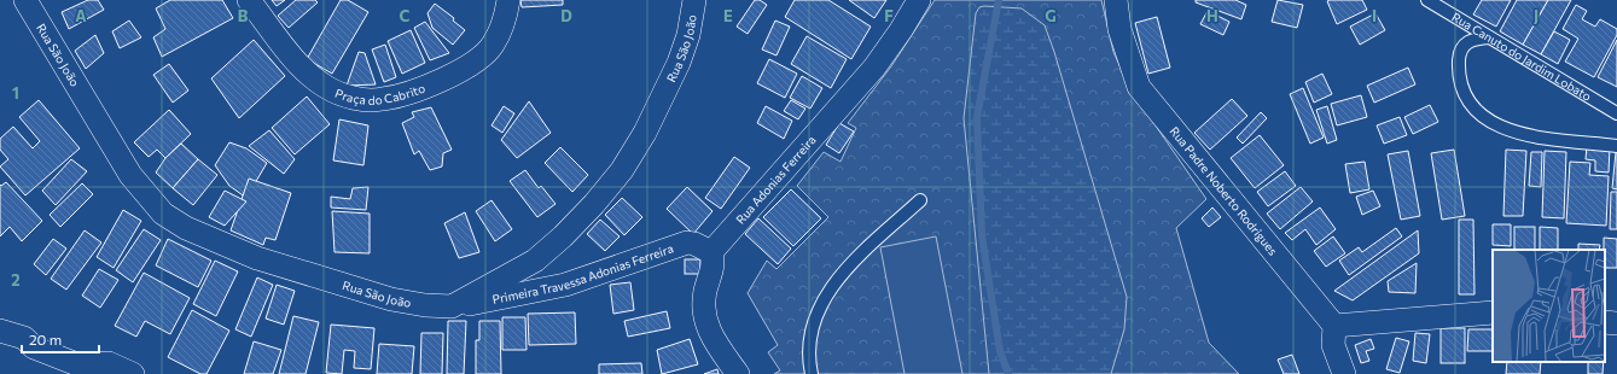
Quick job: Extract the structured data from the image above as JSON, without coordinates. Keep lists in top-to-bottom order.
{
  "streets": {
    "street": [
      "Rua São João",
      "Praça do Cabrito",
      "Rua Adonias Ferreira",
      "Rua Padre Noberto Rodrigues",
      "Primeira Travessa Adonias Ferreira"
    ],
    "lane": ["Rua Canuto do Jardim Lobato"]
  },
  "crossings": [
    ["Rua São João", "Primeira Travessa Adonias Ferreira"],
    ["Rua Adonias Ferreira", "Primeira Travessa Adonias Ferreira"]
  ],
  "scale_bar": "20 m",
  "grid": {
    "columns": [
      "A",
      "B",
      "C",
      "D",
      "E",
      "F",
      "G",
      "H",
      "I",
      "J"
    ],
    "rows": ["1", "2"]
  }
}
